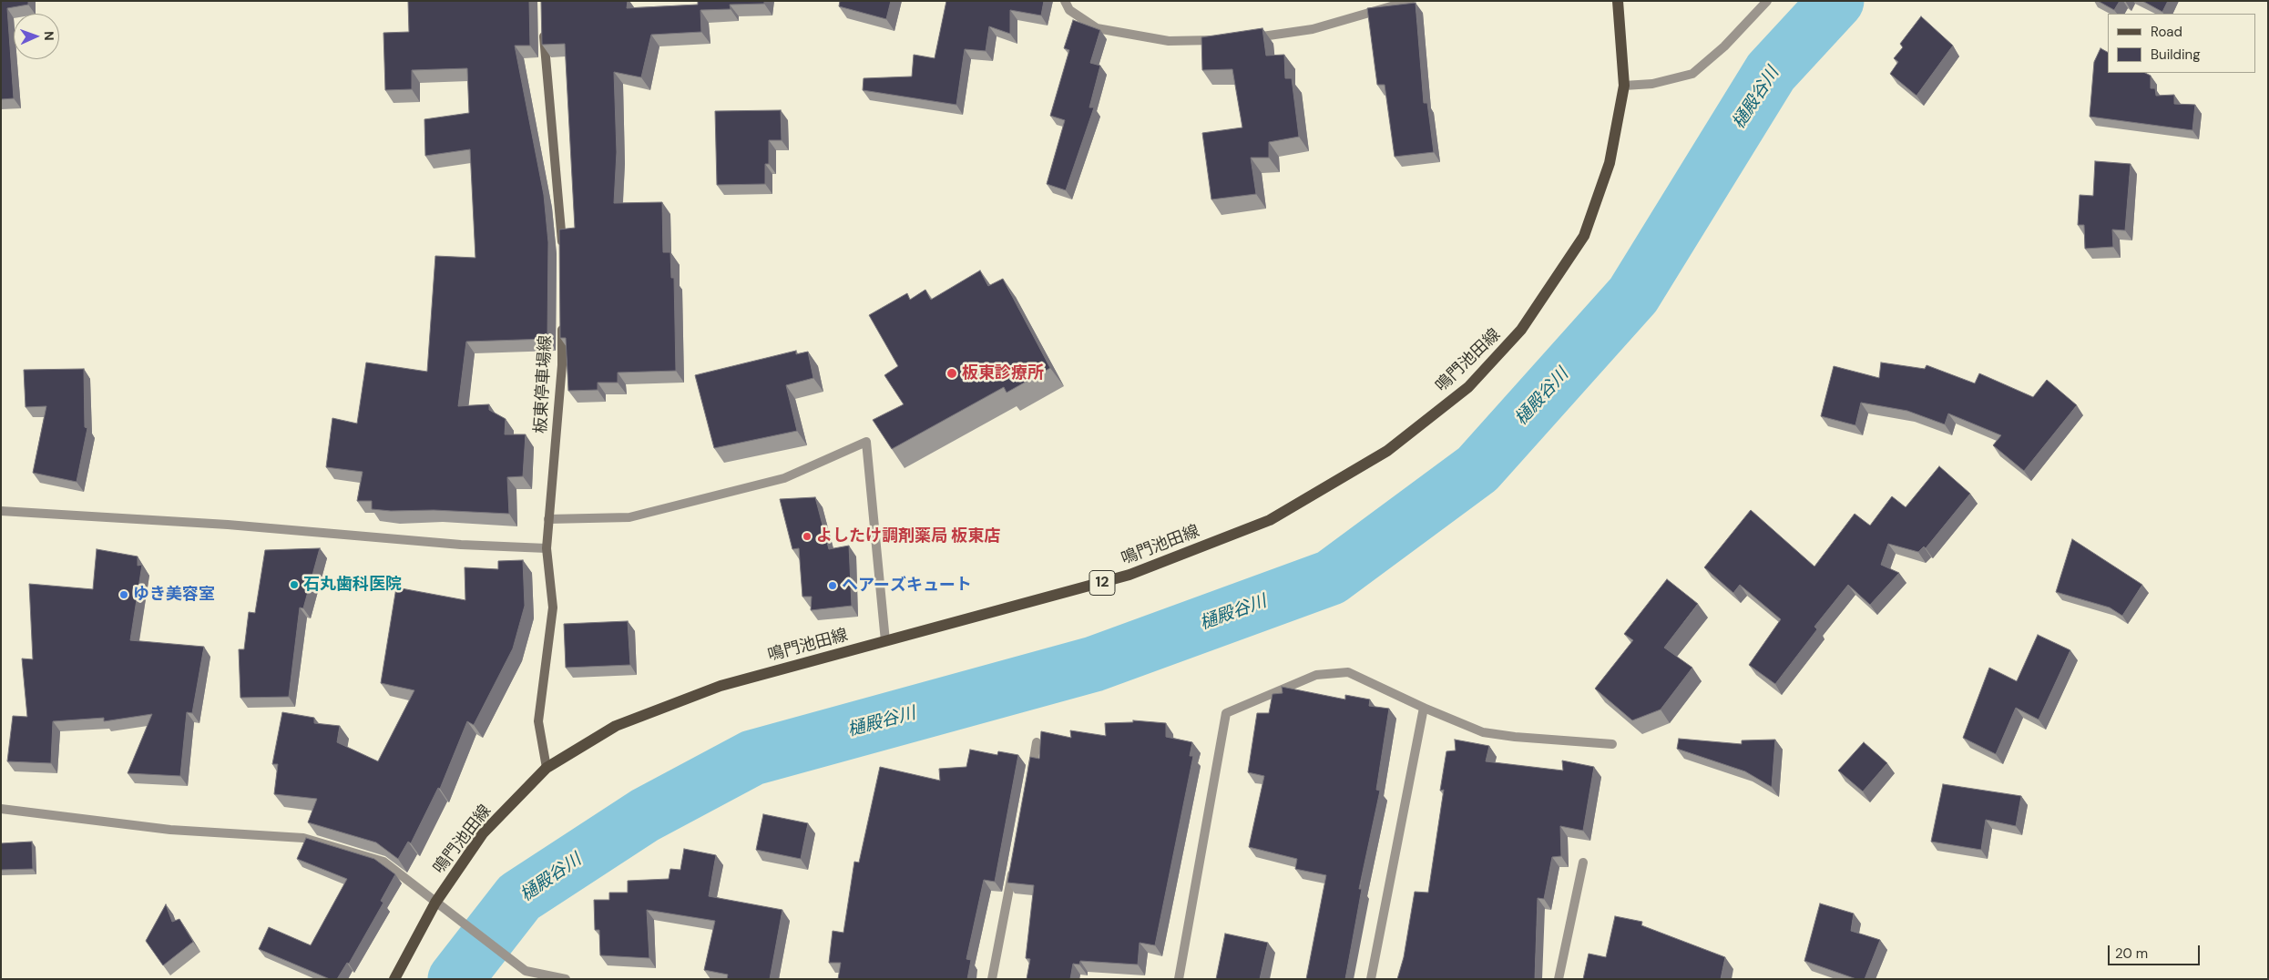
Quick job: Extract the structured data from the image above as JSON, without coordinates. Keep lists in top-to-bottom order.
{
  "streets": {
    "main road": ["鳴門池田線", "板東停車場線", "12"]
  },
  "crossings": [
    ["鳴門池田線", "板東停車場線"]
  ],
  "water": ["樋殿谷川"],
  "places": [
    "板東診療所",
    "よしたけ調剤薬局 板東店",
    "石丸歯科医院",
    "ヘアーズキュート",
    "ゆき美容室"
  ],
  "legend": ["Road", "Building"],
  "scale_bar": "20 m",
  "north": "right"
}
